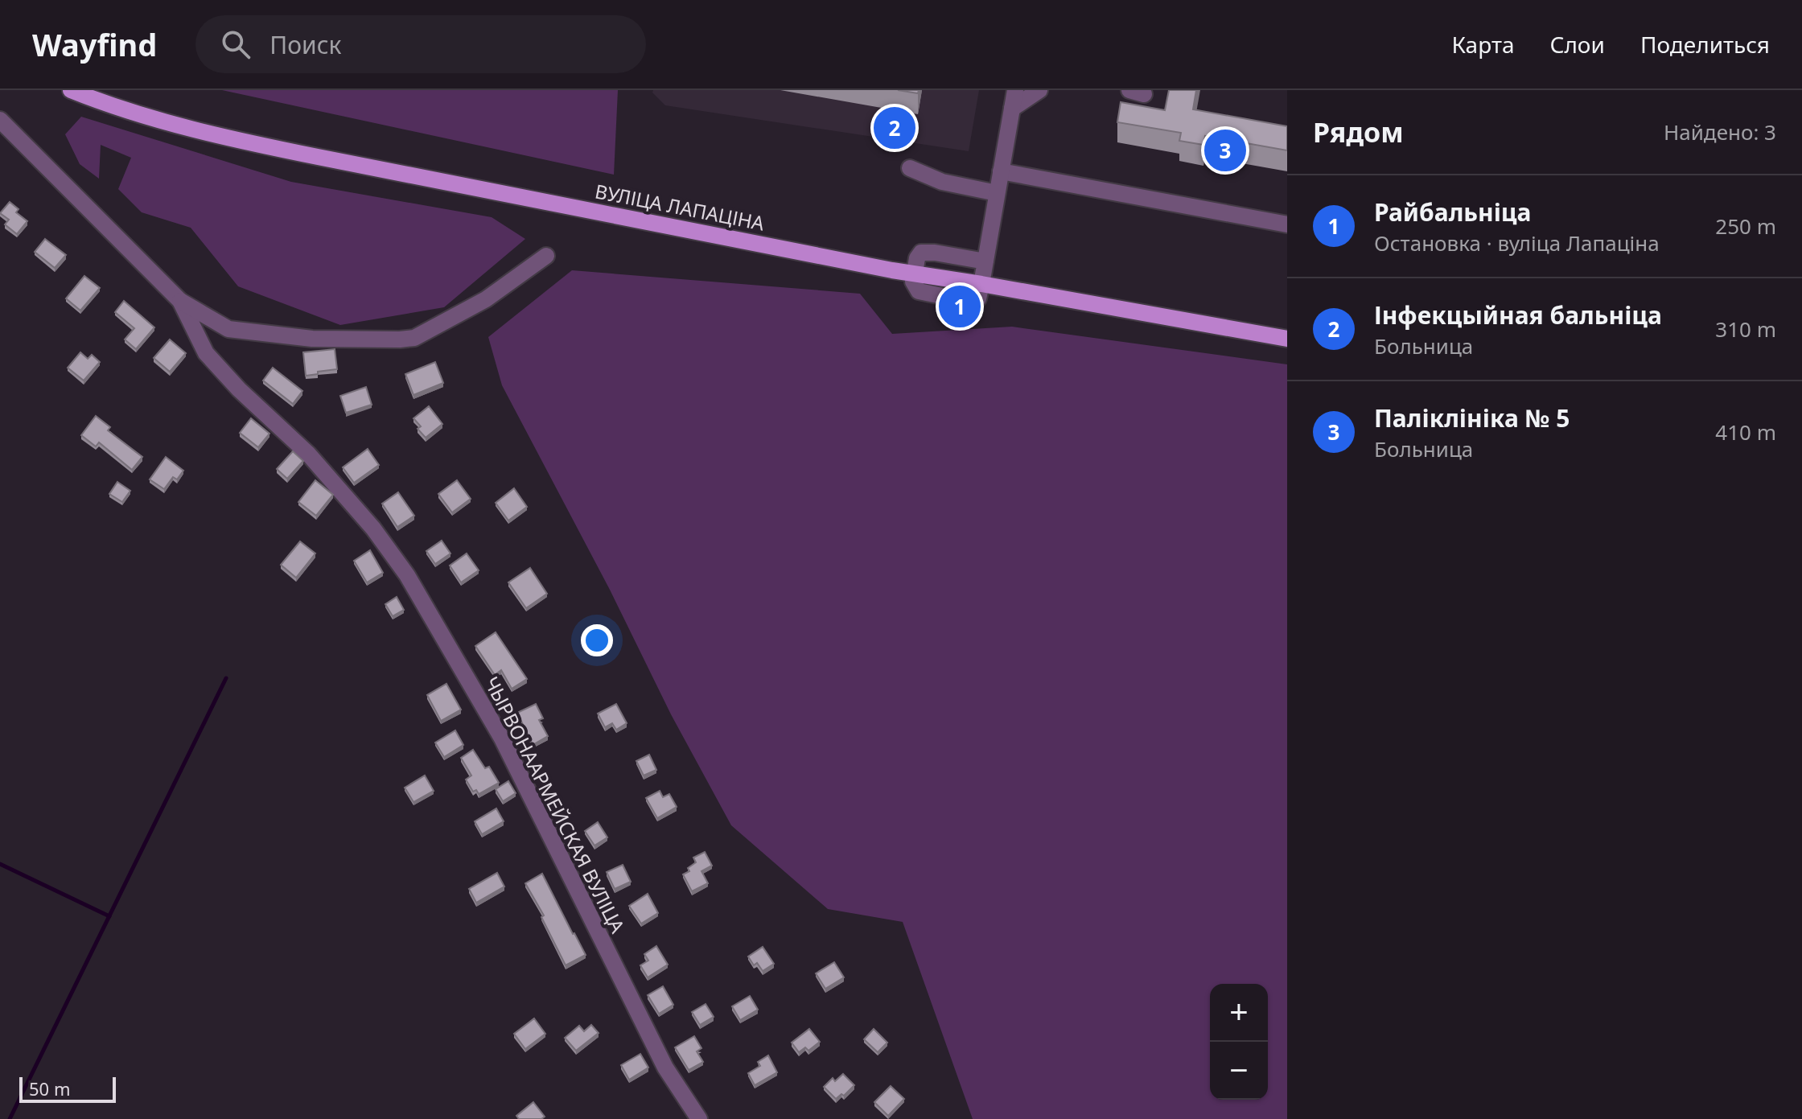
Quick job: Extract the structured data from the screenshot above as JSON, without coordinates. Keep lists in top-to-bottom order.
{
  "streets": {
    "main road": ["ВУЛІЦА ЛАПАЦІНА"],
    "street": ["ЧЫРВОНААРМЕЙСКАЯ ВУЛІЦА"]
  },
  "scale_bar": "50 m",
  "page": {
    "header": "Wayfind",
    "search": "Поиск",
    "nav": ["Карта", "Слои", "Поделиться"],
    "heading": ["Рядом", "Найдено: 3"],
    "pins": ["2", "3", "1"],
    "list": [
      {
        "mark": "1",
        "name": "Райбальніца",
        "note": "Остановка · вуліца Лапаціна",
        "value": "250 m"
      },
      {
        "mark": "2",
        "name": "Інфекцыйная бальніца",
        "note": "Больница",
        "value": "310 m"
      },
      {
        "mark": "3",
        "name": "Паліклініка № 5",
        "note": "Больница",
        "value": "410 m"
      }
    ],
    "map_buttons": ["+", "−"],
    "scale": "50 m"
  }
}
